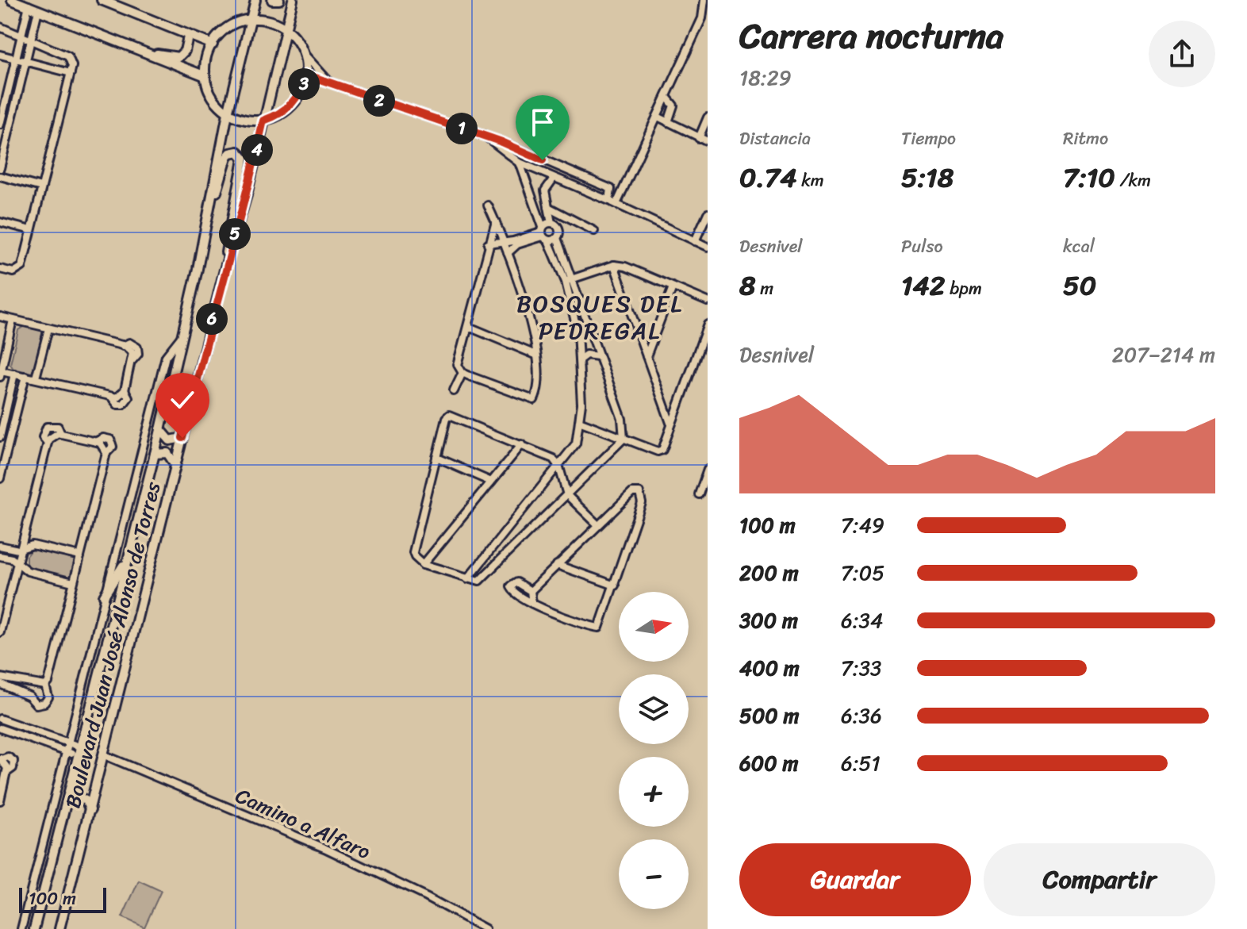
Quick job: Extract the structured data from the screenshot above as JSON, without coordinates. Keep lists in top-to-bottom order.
{
  "streets": {
    "main road": ["Boulevard Juan José Alonso de Torres"],
    "street": ["Camino a Alfaro"]
  },
  "crossings": [
    ["Boulevard Juan José Alonso de Torres", "Camino a Alfaro"]
  ],
  "districts": ["BOSQUES DEL PEDREGAL"],
  "scale_bar": "100 m",
  "north": "right",
  "page": {
    "heading": ["Carrera nocturna", "18:29"],
    "pins": [
      "3",
      "2",
      "1",
      "4",
      "5",
      "6"
    ],
    "stats": [
      ["Distancia", "0.74 km"],
      ["Tiempo", "5:18"],
      ["Ritmo", "7:10 /km"],
      ["Desnivel", "8 m"],
      ["Pulso", "142 bpm"],
      ["kcal", "50"]
    ],
    "chart": ["Desnivel", "207–214 m"],
    "list": [
      {
        "name": "100 m",
        "note": "7:49"
      },
      {
        "name": "200 m",
        "note": "7:05"
      },
      {
        "name": "300 m",
        "note": "6:34"
      },
      {
        "name": "400 m",
        "note": "7:33"
      },
      {
        "name": "500 m",
        "note": "6:36"
      },
      {
        "name": "600 m",
        "note": "6:51"
      }
    ],
    "map_buttons": ["+", "−"],
    "buttons": ["Guardar", "Compartir"],
    "scale": "100 m"
  }
}
